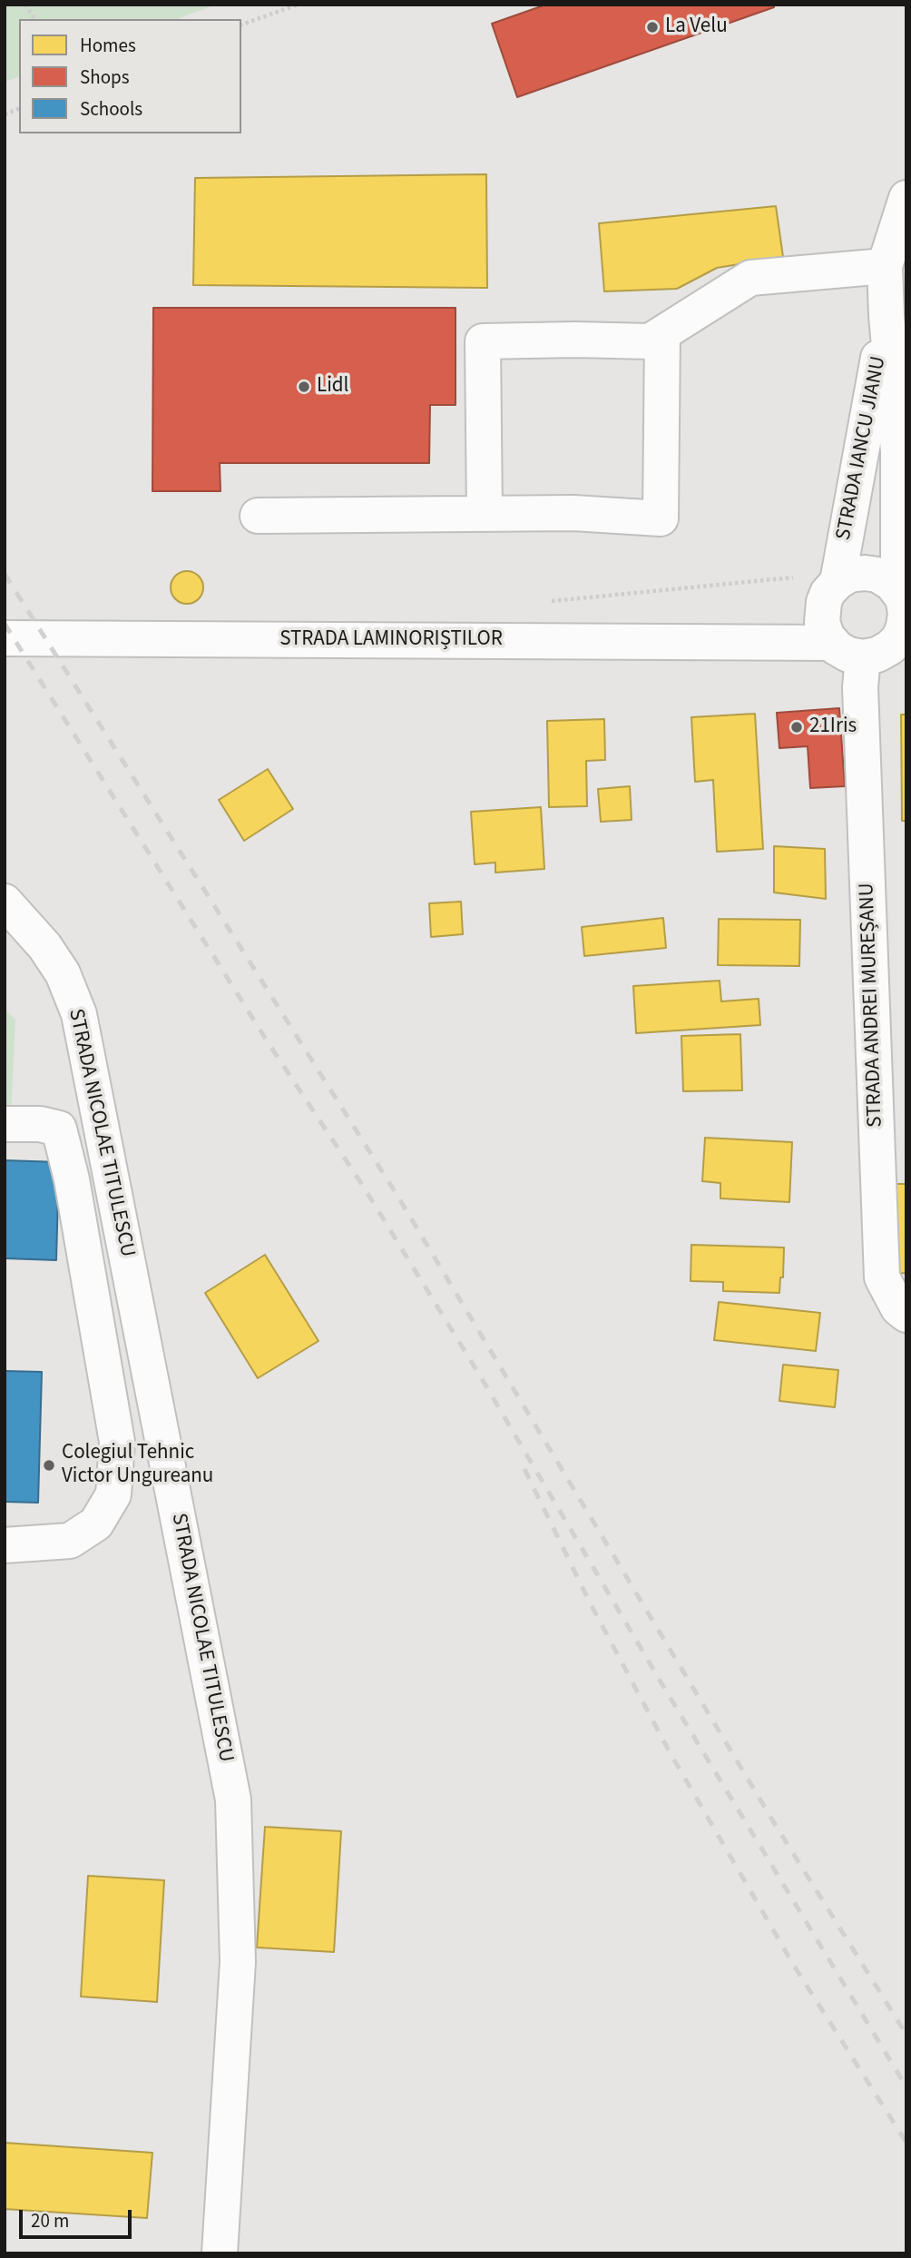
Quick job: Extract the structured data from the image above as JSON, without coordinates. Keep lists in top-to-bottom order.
{
  "streets": {
    "street": [
      "STRADA IANCU JIANU",
      "STRADA LAMINORIȘTILOR",
      "STRADA ANDREI MUREȘANU",
      "STRADA NICOLAE TITULESCU"
    ]
  },
  "crossings": [
    ["STRADA IANCU JIANU", "STRADA LAMINORIȘTILOR"],
    ["STRADA IANCU JIANU", "STRADA ANDREI MUREȘANU"],
    ["STRADA LAMINORIȘTILOR", "STRADA ANDREI MUREȘANU"]
  ],
  "places": [
    "La Velu",
    "Lidl",
    "21Iris",
    "Colegiul Tehnic Victor Ungureanu"
  ],
  "legend": ["Homes", "Shops", "Schools"],
  "scale_bar": "20 m"
}
